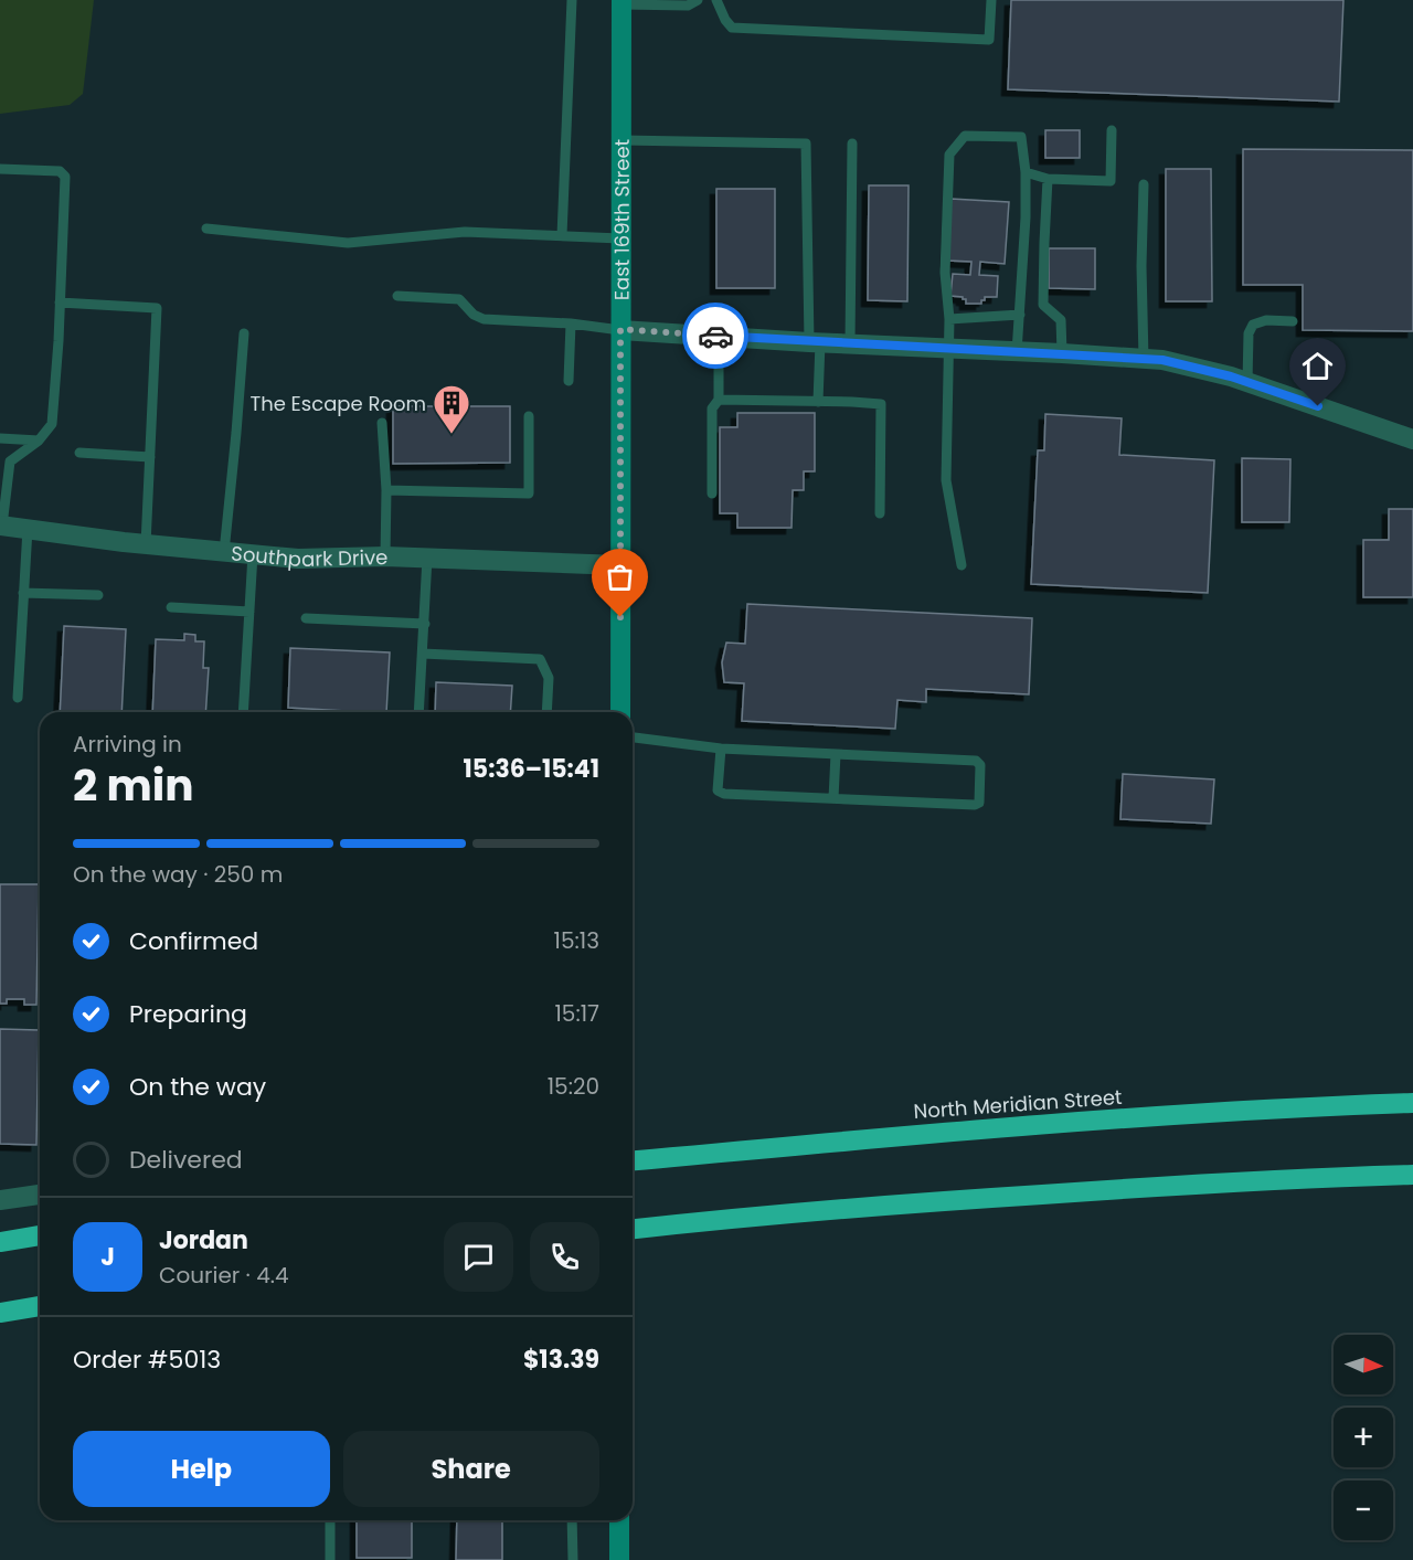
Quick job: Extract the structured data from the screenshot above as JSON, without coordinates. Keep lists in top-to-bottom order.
{
  "streets": {
    "highway": ["North Meridian Street"],
    "street": ["East 169th Street", "Southpark Drive"]
  },
  "crossings": [
    ["East 169th Street", "Southpark Drive"]
  ],
  "places": {
    "building": ["The Escape Room"]
  },
  "north": "right",
  "page": {
    "heading": ["2 min", "Arriving in", "15:36–15:41"],
    "panel": [
      "Jordan",
      "Courier · 4.4",
      "Order #5013",
      "$13.39"
    ],
    "bar": "On the way · 250 m",
    "list": [
      ["Confirmed", "15:13"],
      ["Preparing", "15:17"],
      ["On the way", "15:20"],
      "Delivered"
    ],
    "round": "J",
    "map_buttons": ["+", "−"],
    "buttons": ["Help", "Share"]
  }
}
